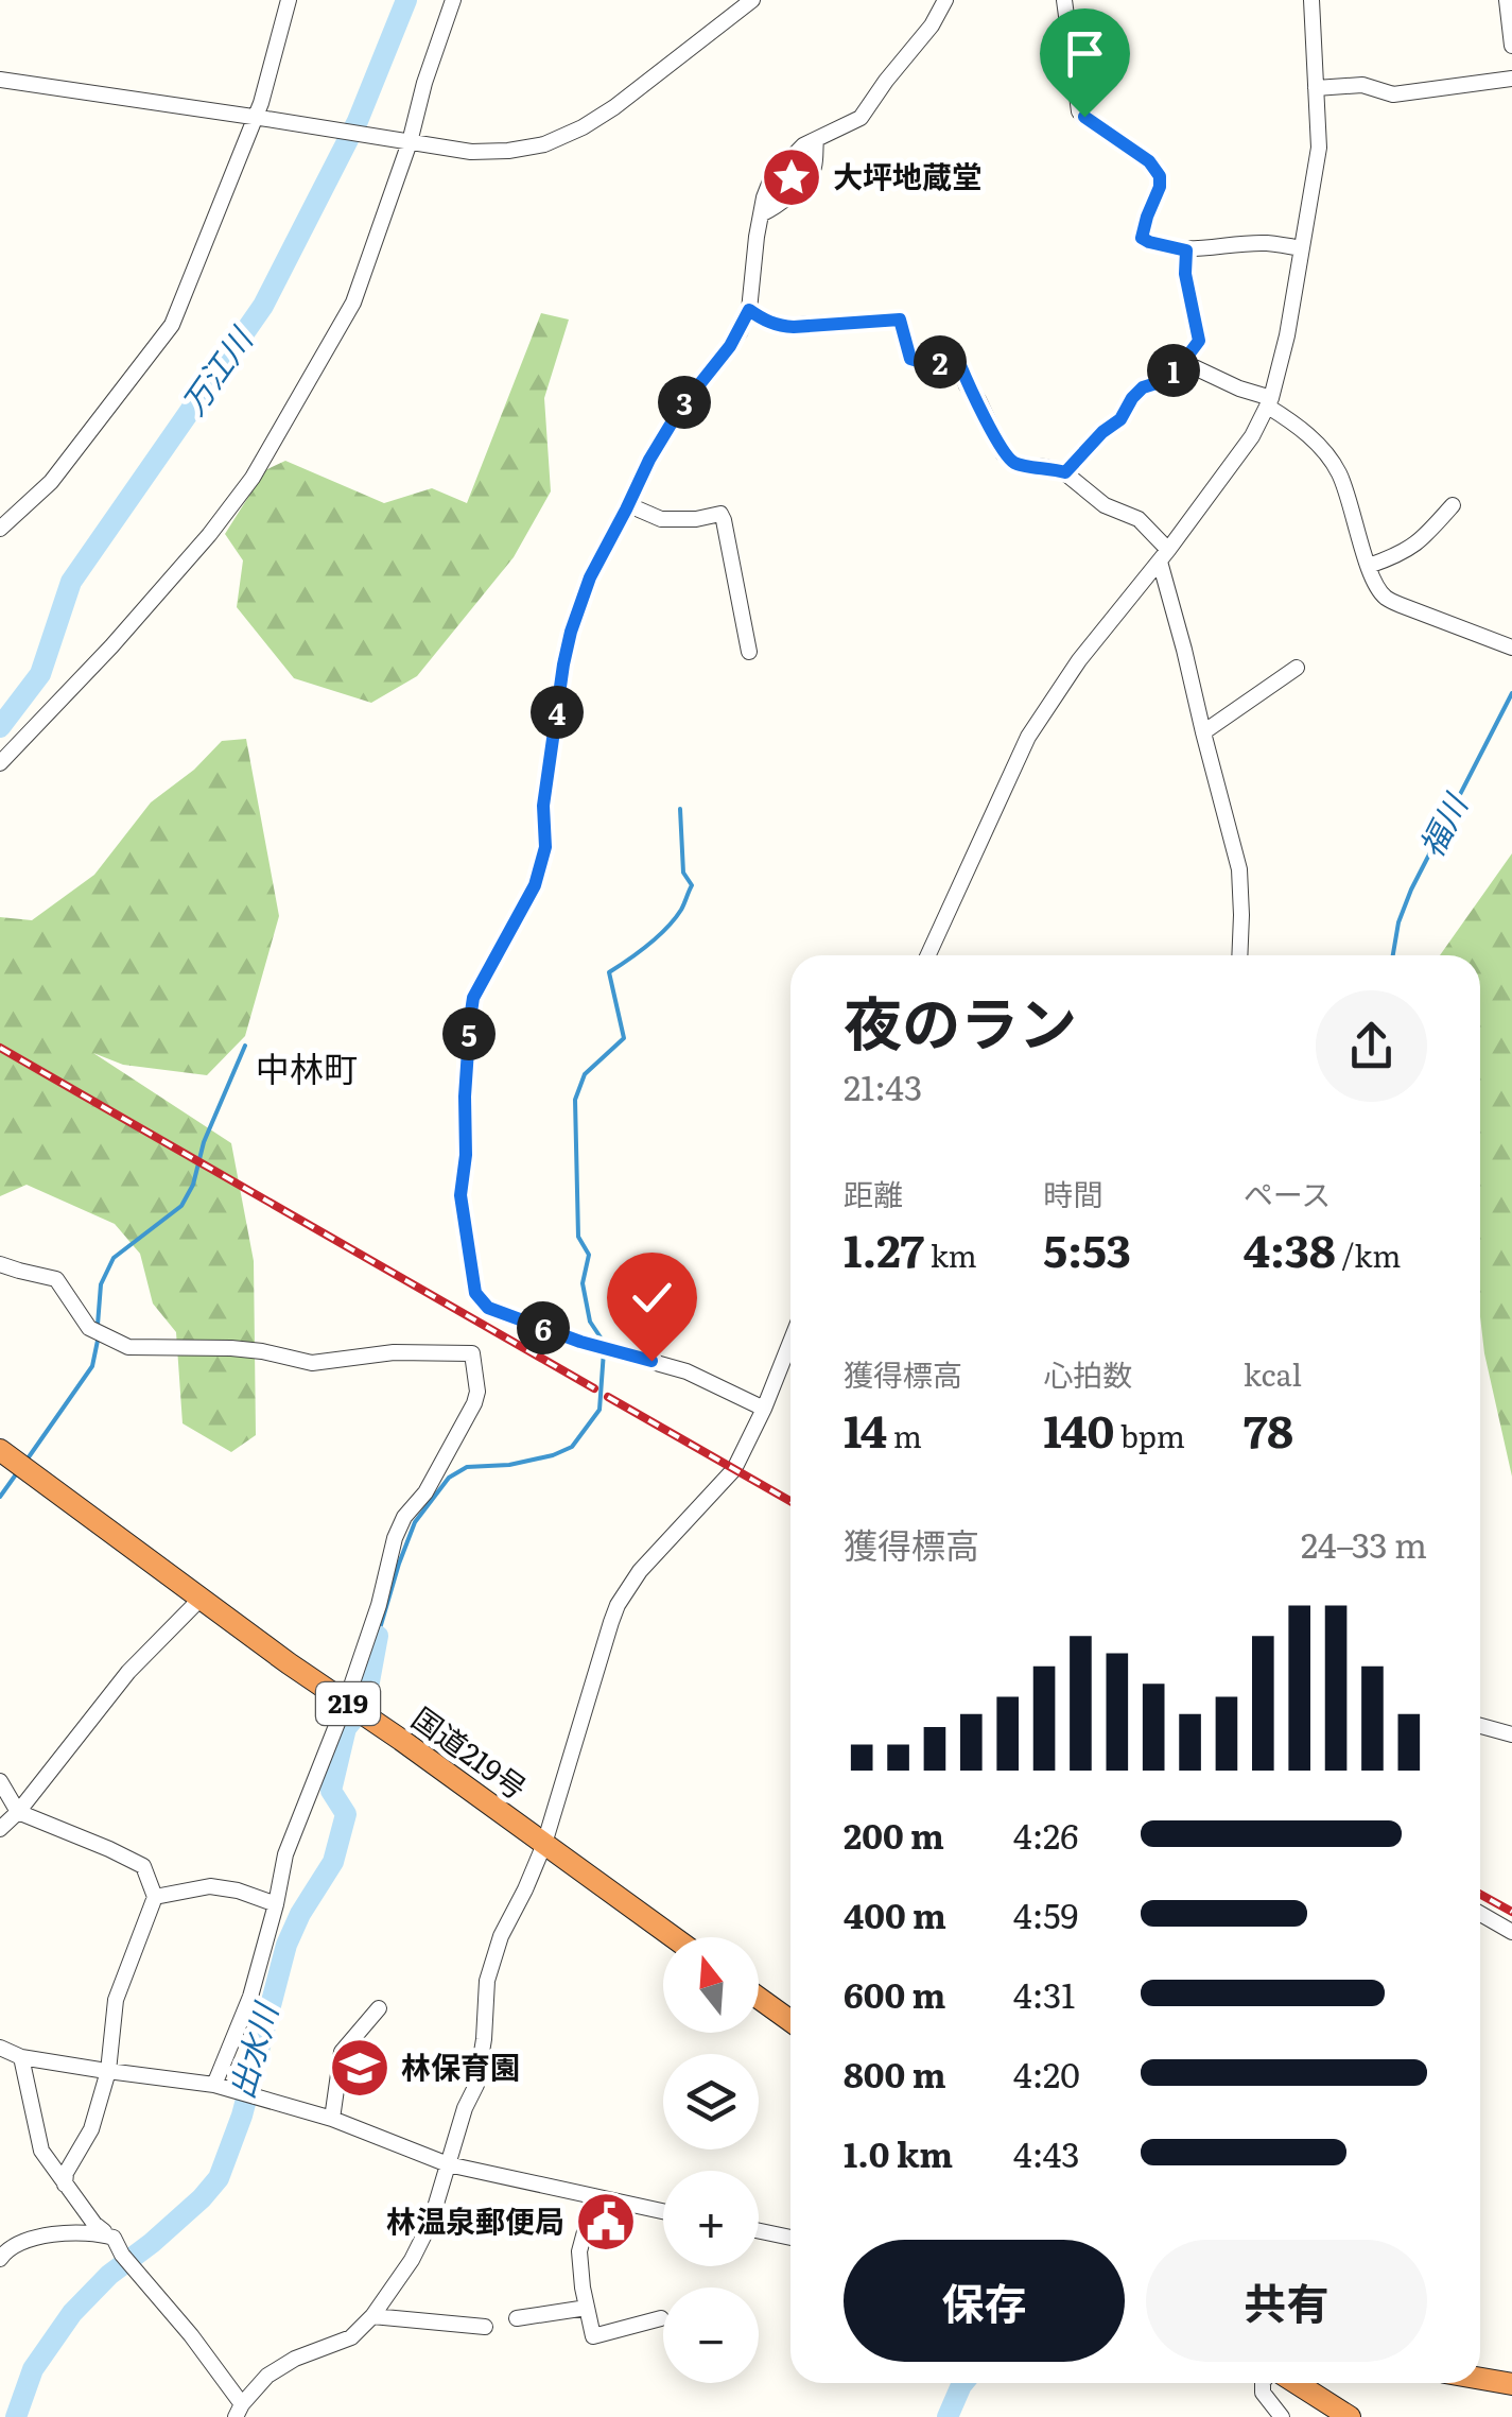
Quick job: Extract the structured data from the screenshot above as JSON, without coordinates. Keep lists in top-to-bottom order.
{
  "streets": {
    "highway": ["219", "国道219号"]
  },
  "districts": ["中林町"],
  "water": ["万江川", "福川", "出水川"],
  "places": {
    "place": ["大坪地蔵堂"],
    "school or university": ["林保育園"],
    "public building": ["林温泉郵便局"]
  },
  "north": "top",
  "page": {
    "pins": [
      "2",
      "1",
      "3",
      "4",
      "5",
      "6"
    ],
    "heading": ["夜のラン", "21:43"],
    "stats": [
      ["距離", "1.27 km"],
      ["時間", "5:53"],
      ["ペース", "4:38 /km"],
      ["獲得標高", "14 m"],
      ["心拍数", "140 bpm"],
      ["kcal", "78"]
    ],
    "chart": ["獲得標高", "24–33 m"],
    "list": [
      {
        "name": "200 m",
        "note": "4:26"
      },
      {
        "name": "400 m",
        "note": "4:59"
      },
      {
        "name": "600 m",
        "note": "4:31"
      },
      {
        "name": "800 m",
        "note": "4:20"
      },
      {
        "name": "1.0 km",
        "note": "4:43"
      }
    ],
    "map_buttons": ["+", "−"],
    "buttons": ["保存", "共有"]
  }
}
